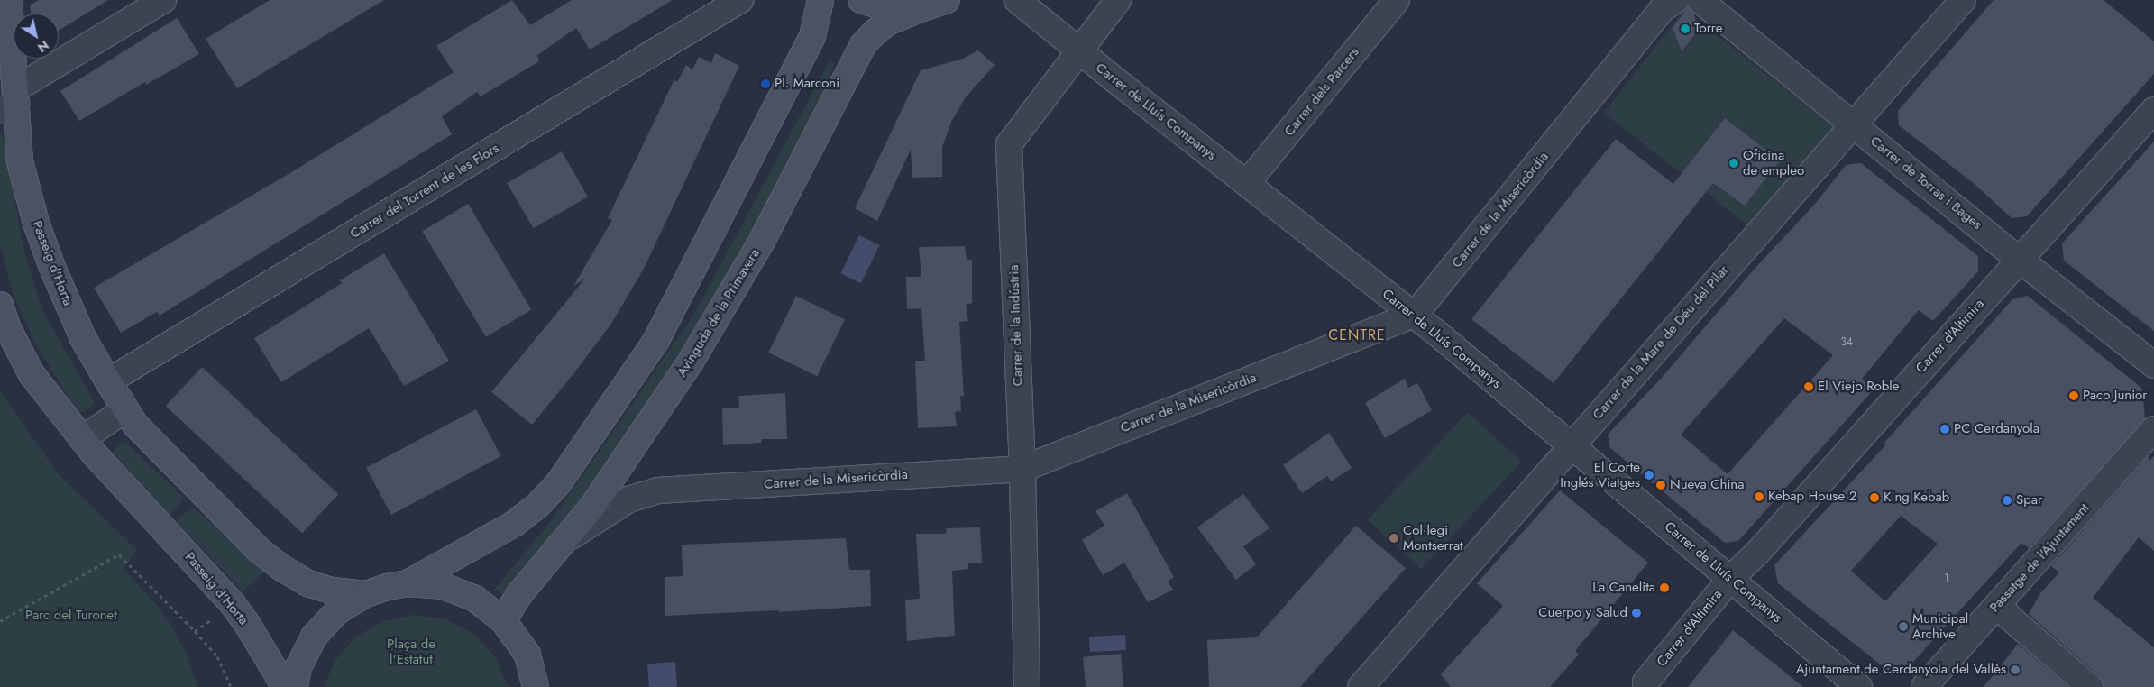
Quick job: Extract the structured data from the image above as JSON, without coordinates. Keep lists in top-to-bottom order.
{
  "streets": {
    "street": [
      "Carrer dels Parcers",
      "Carrer de Lluís Companys",
      "Carrer de Torras i Bages",
      "Carrer del Torrent de les Flors",
      "Carrer de la Misericòrdia",
      "Passeig d'Horta",
      "Avinguda de la Primavera",
      "Carrer de la Indústria",
      "Carrer d'Altimira",
      "Carrer de la Mare de Déu del Pilar",
      "Passatge de l'Ajuntament"
    ]
  },
  "crossings": [
    ["Carrer dels Parcers", "Carrer de Lluís Companys"],
    ["Carrer de Lluís Companys", "Carrer de la Misericòrdia"],
    ["Carrer de Lluís Companys", "Carrer de la Indústria"],
    ["Carrer de Lluís Companys", "Carrer d'Altimira"],
    ["Carrer de Lluís Companys", "Carrer de la Mare de Déu del Pilar"],
    ["Carrer de Torras i Bages", "Carrer d'Altimira"],
    ["Carrer de Torras i Bages", "Carrer de la Mare de Déu del Pilar"],
    ["Carrer del Torrent de les Flors", "Passeig d'Horta"],
    ["Carrer de la Misericòrdia", "Avinguda de la Primavera"],
    ["Carrer de la Misericòrdia", "Carrer de la Indústria"]
  ],
  "districts": ["CENTRE"],
  "parks": ["Parc del Turonet", "Plaça de l'Estatut"],
  "places": [
    "Torre",
    "Pl. Marconi",
    "Oficina de empleo",
    "El Viejo Roble",
    "Paco Junior",
    "PC Cerdanyola",
    "El Corte Inglés Viatges",
    "Nueva China",
    "Kebap House 2",
    "King Kebab",
    "Spar",
    "Col·legi Montserrat",
    "La Canelita",
    "Cuerpo y Salud",
    "Municipal Archive",
    "Ajuntament de Cerdanyola del Vallès"
  ],
  "house_numbers": ["34", "1"],
  "north": "bottom right"
}
